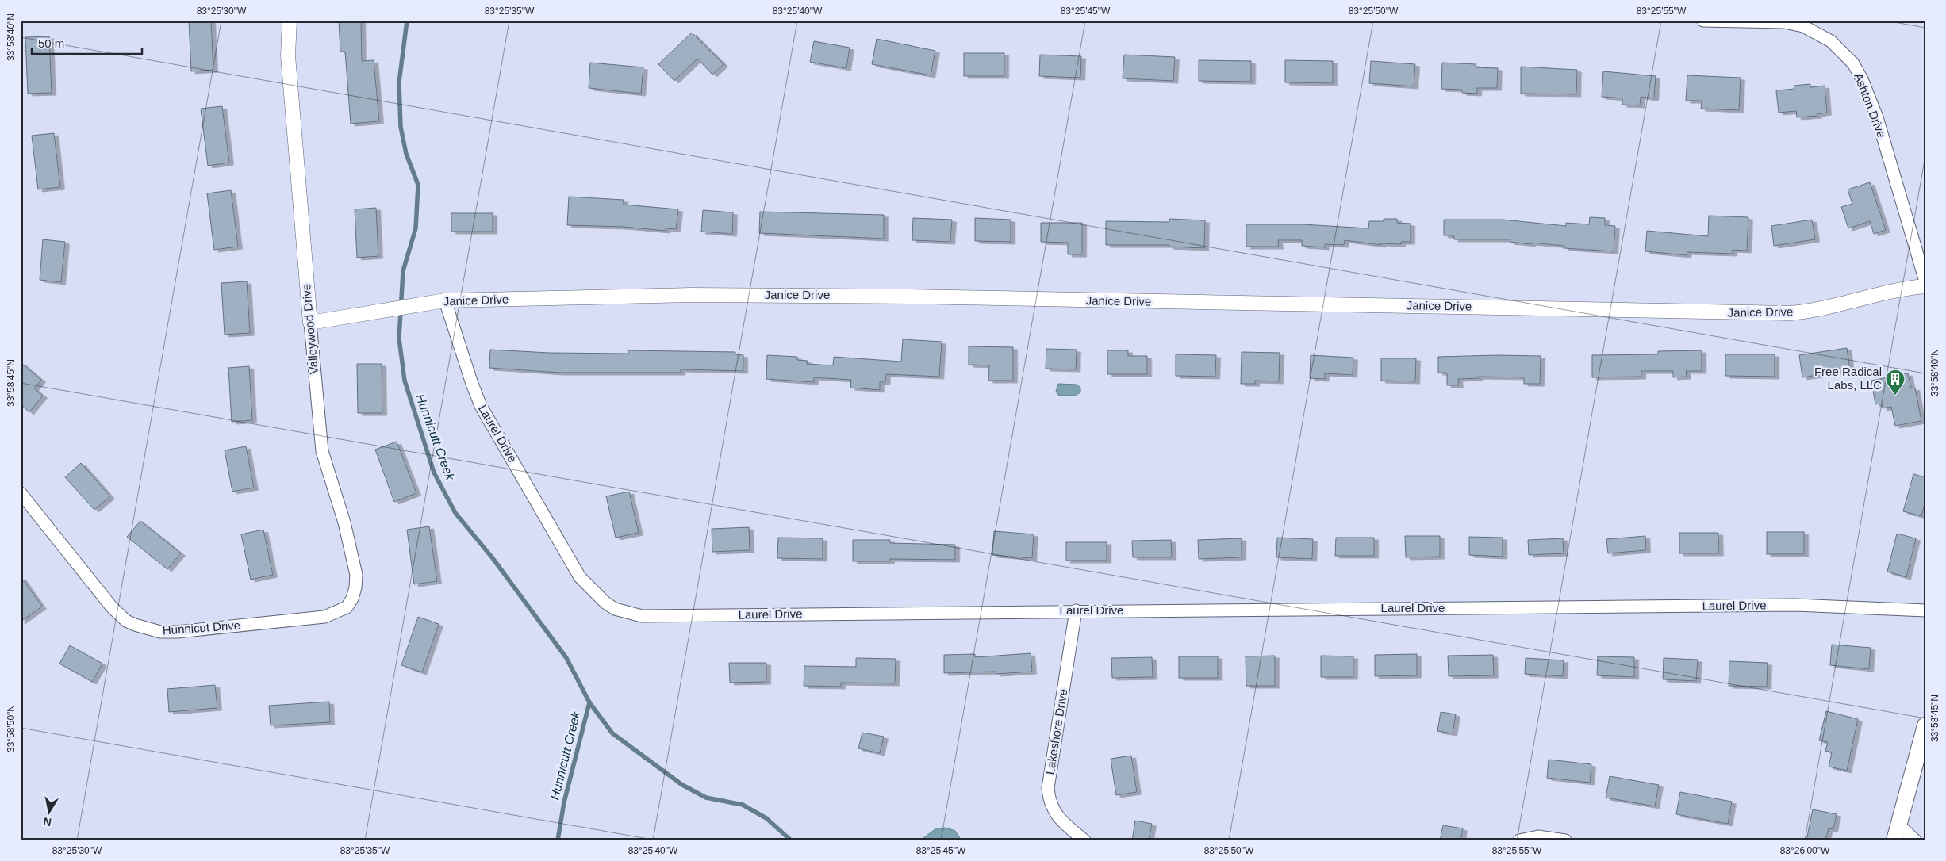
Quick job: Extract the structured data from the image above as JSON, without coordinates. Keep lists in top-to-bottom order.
{
  "streets": {
    "street": [
      "Ashton Drive",
      "Janice Drive",
      "Valleywood Drive",
      "Laurel Drive",
      "Hunnicut Drive",
      "Lakeshore Drive"
    ]
  },
  "crossings": [
    ["Janice Drive", "Valleywood Drive"],
    ["Janice Drive", "Laurel Drive"],
    ["Valleywood Drive", "Hunnicut Drive"],
    ["Laurel Drive", "Lakeshore Drive"]
  ],
  "water": ["Hunnicutt Creek"],
  "places": {
    "building": ["Free Radical Labs, LLC"]
  },
  "scale_bar": "50 m",
  "north": "bottom",
  "coordinates": [
    "83°25'30\"W",
    "83°25'35\"W",
    "83°25'40\"W",
    "83°25'45\"W",
    "83°25'50\"W",
    "83°25'55\"W",
    "33°58'40\"N",
    "33°58'45\"N",
    "33°58'50\"N",
    "83°26'00\"W"
  ]
}
